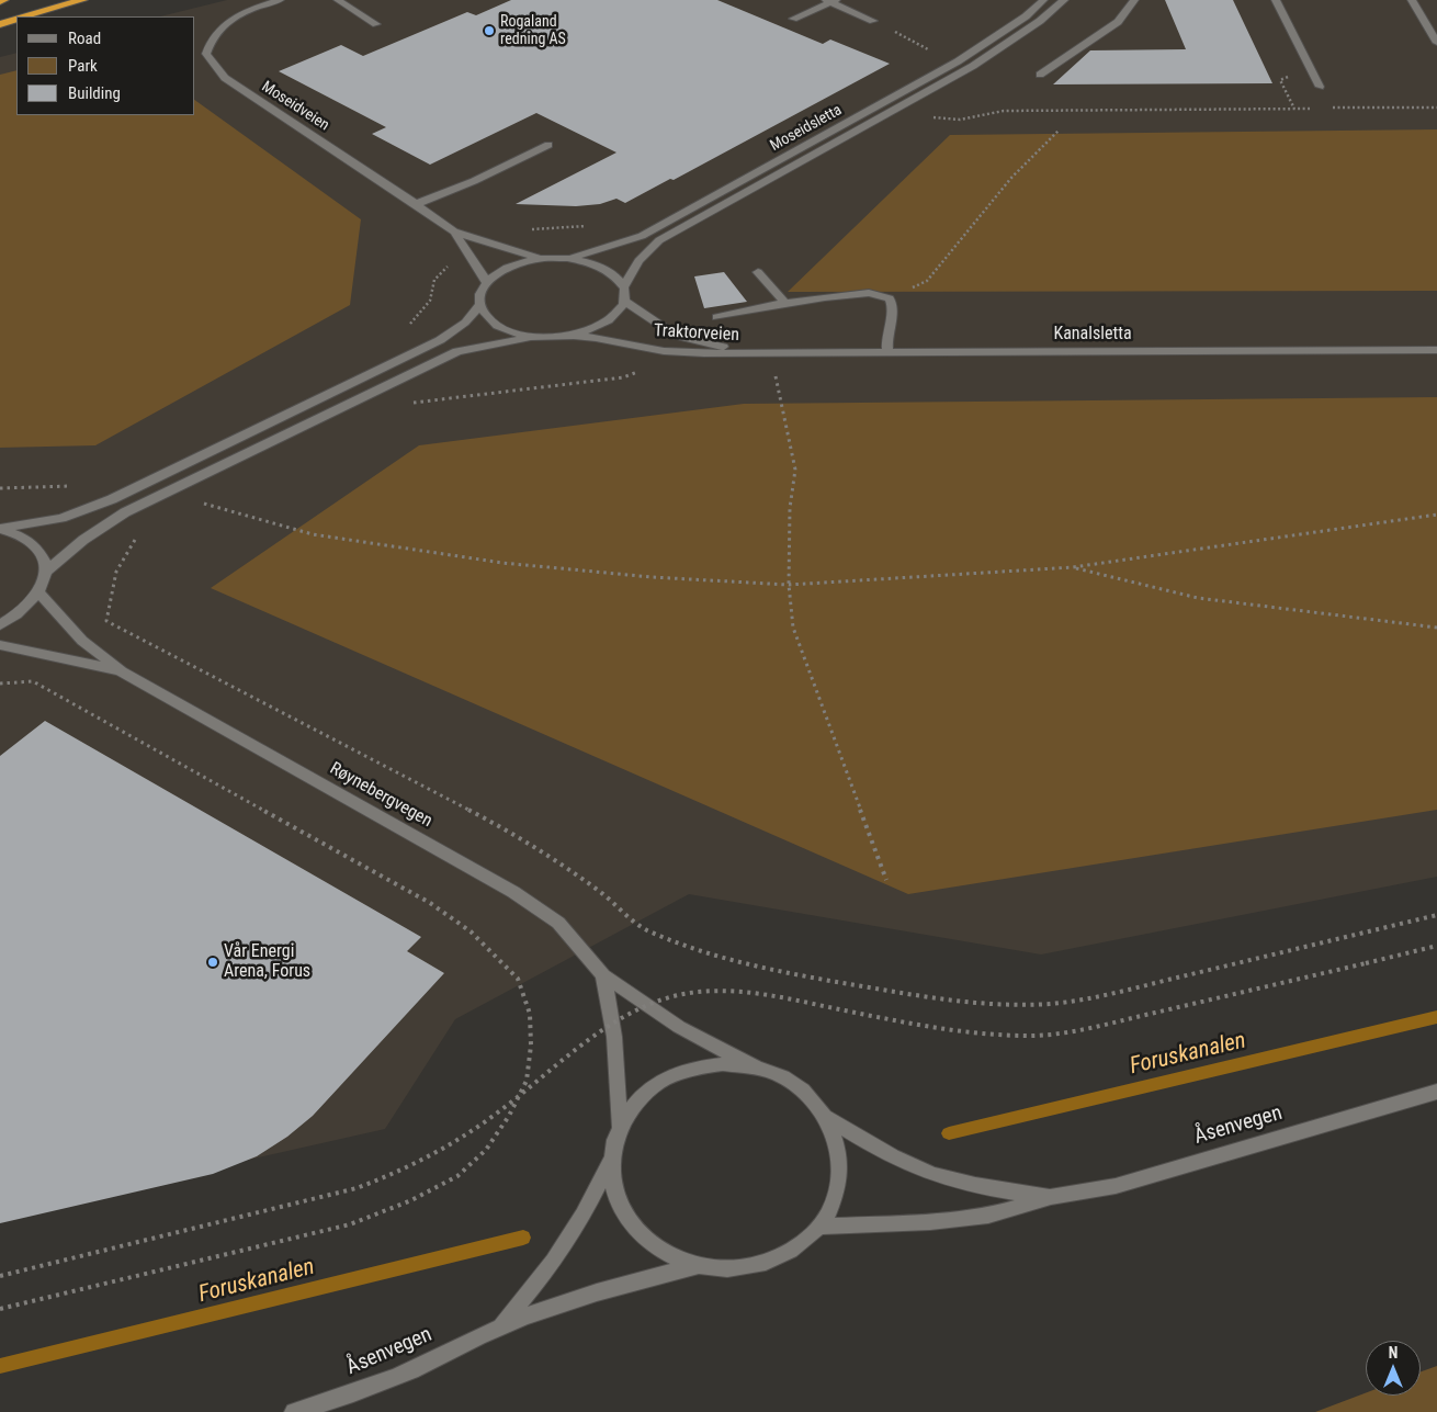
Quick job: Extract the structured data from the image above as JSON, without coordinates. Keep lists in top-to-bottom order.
{
  "streets": {
    "street": [
      "Moseidveien",
      "Moseidsletta",
      "Traktorveien",
      "Kanalsletta",
      "Røynebergvegen",
      "Åsenvegen"
    ]
  },
  "crossings": [
    ["Moseidsletta", "Traktorveien"],
    ["Traktorveien", "Kanalsletta"]
  ],
  "water": ["Foruskanalen"],
  "places": ["Rogaland redning AS", "Vår Energi Arena, Forus"],
  "legend": ["Road", "Park", "Building"],
  "north": "top"
}
